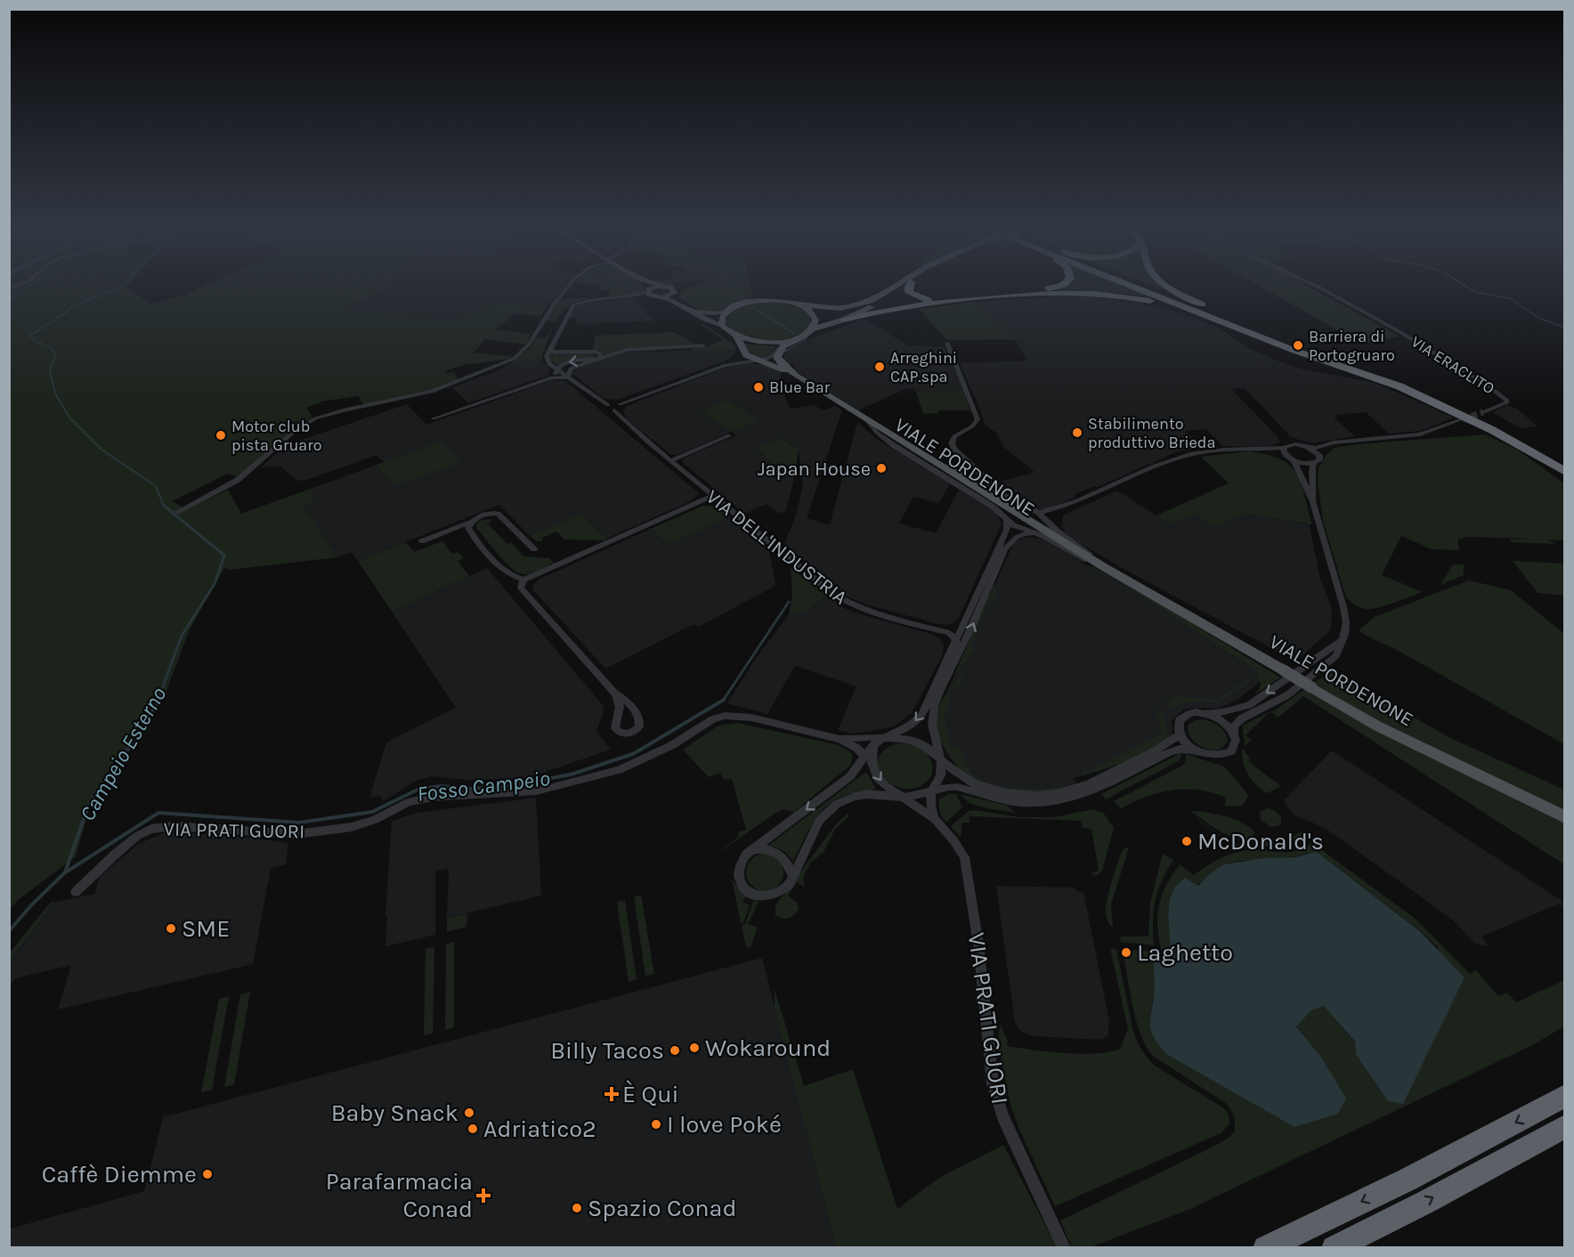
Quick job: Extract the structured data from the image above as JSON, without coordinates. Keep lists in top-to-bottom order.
{
  "streets": {
    "main road": ["VIALE PORDENONE"],
    "street": ["VIA ERACLITO", "VIA DELL'INDUSTRIA", "VIA PRATI GUORI"]
  },
  "crossings": [
    ["VIALE PORDENONE", "VIA PRATI GUORI"],
    ["VIA DELL'INDUSTRIA", "VIA PRATI GUORI"]
  ],
  "water": ["Campeio Esterno", "Fosso Campeio"],
  "places": {
    "other": [
      "Barriera di Portogruaro",
      "Arreghini CAP.spa",
      "Blue Bar",
      "Stabilimento produttivo Brieda",
      "Motor club pista Gruaro",
      "Japan House",
      "McDonald's",
      "SME",
      "Laghetto",
      "Wokaround",
      "Billy Tacos",
      "Baby Snack",
      "I love Poké",
      "Adriatico2",
      "Caffè Diemme",
      "Spazio Conad"
    ],
    "health": ["È Qui", "Parafarmacia Conad"]
  }
}
